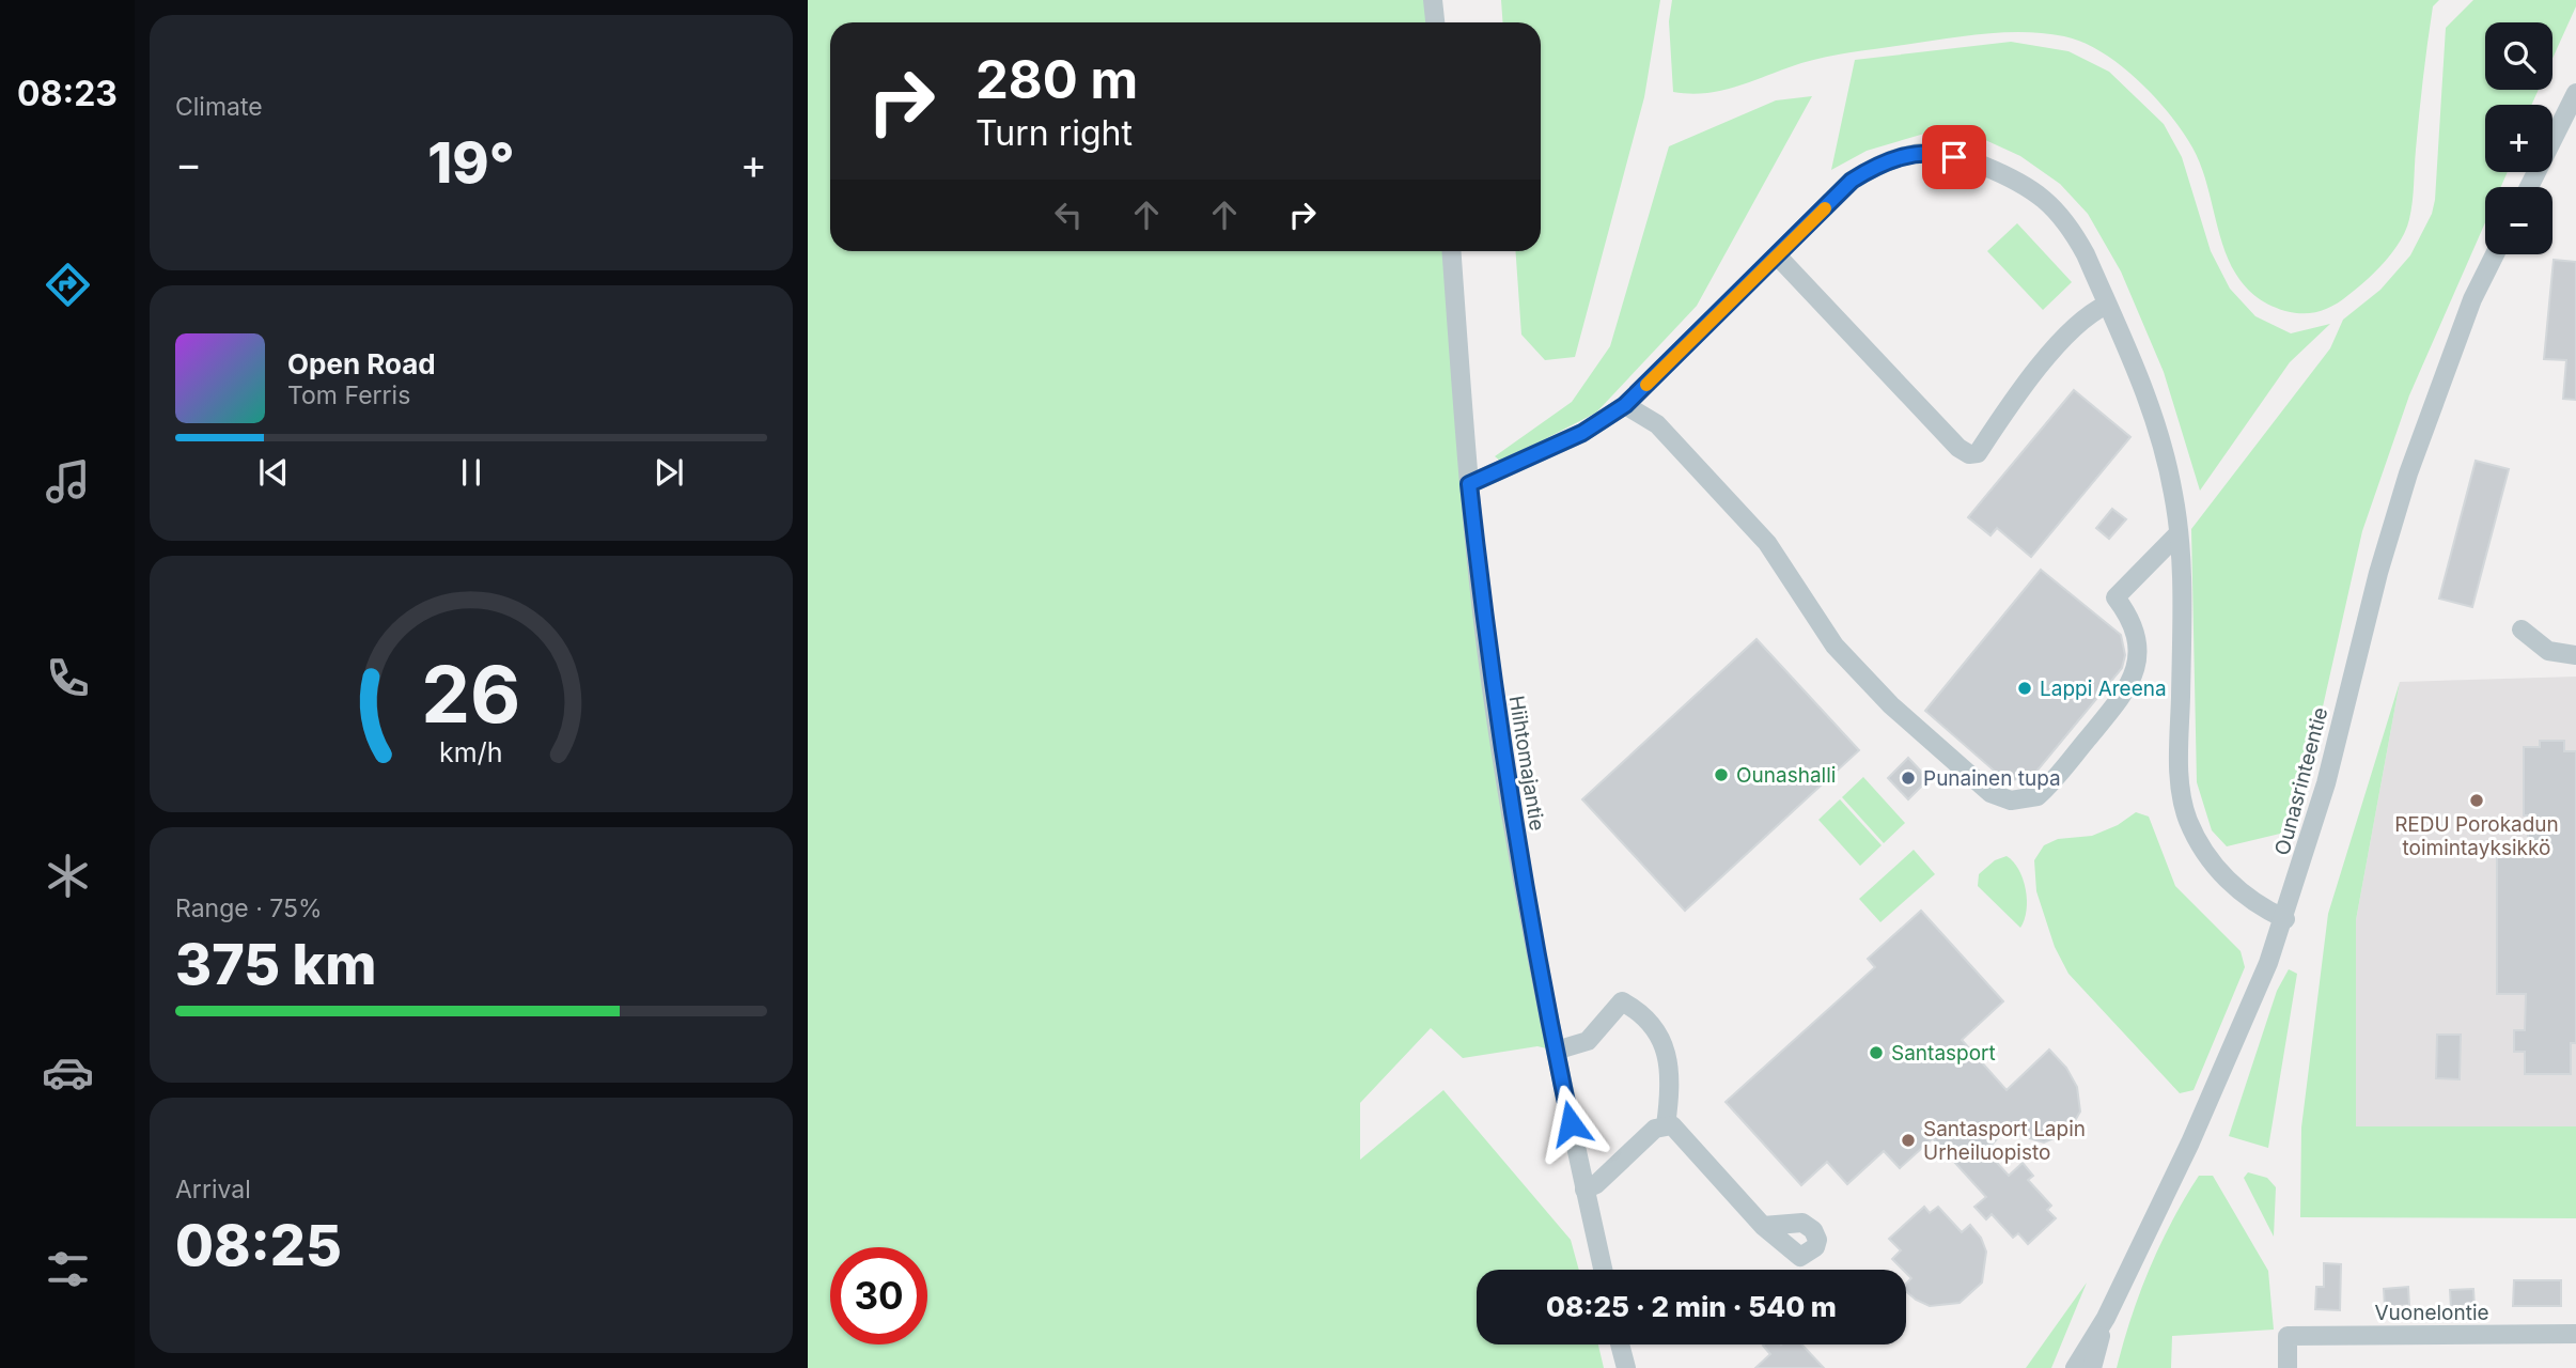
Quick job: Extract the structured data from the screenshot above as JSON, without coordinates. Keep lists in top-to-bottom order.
{
  "streets": {
    "street": ["Hiihtomajantie", "Ounasrinteentie", "Vuonelontie"]
  },
  "places": [
    "Lappi Areena",
    "Ounashalli",
    "Punainen tupa",
    "REDU Porokadun toimintayksikkö",
    "Santasport",
    "Santasport Lapin Urheiluopisto"
  ],
  "page": {
    "tabs": "08:23",
    "tile": [
      "Climate",
      ["Range · 75%", "375 km"],
      ["Arrival", "08:25"]
    ],
    "map_buttons": ["+", "−"],
    "turn": ["280 m", "Turn right"],
    "heat": ["−", "19°", "+"],
    "song": ["Open Road", "Tom Ferris"],
    "limit": "30",
    "trip": "08:25 · 2 min · 540 m",
    "gauge": ["26", "km/h"]
  }
}
